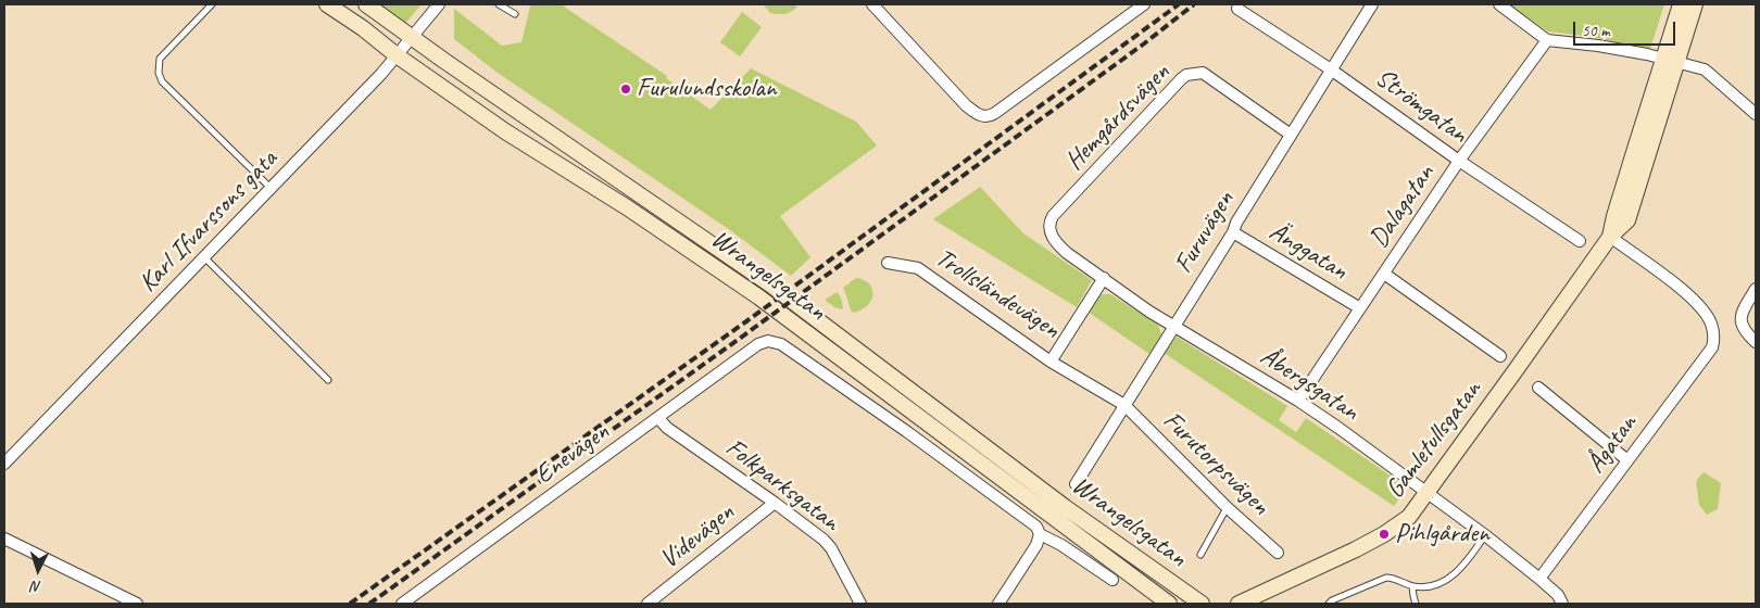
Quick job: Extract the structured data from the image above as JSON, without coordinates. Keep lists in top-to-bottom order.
{
  "streets": {
    "main road": ["Wrangelsgatan", "Gamletullsgatan"],
    "street": [
      "Strömgatan",
      "Hemgårdsvägen",
      "Dalagatan",
      "Karl Ifvarssons gata",
      "Furuvägen",
      "Änggatan",
      "Trollsländevägen",
      "Åbergsgatan",
      "Ågatan",
      "Enevägen",
      "Furutorpsvägen",
      "Folkparksgatan",
      "Videvägen"
    ]
  },
  "crossings": [
    ["Strömgatan", "Dalagatan"],
    ["Strömgatan", "Furuvägen"],
    ["Hemgårdsvägen", "Furuvägen"],
    ["Hemgårdsvägen", "Åbergsgatan"],
    ["Dalagatan", "Änggatan"],
    ["Dalagatan", "Åbergsgatan"],
    ["Karl Ifvarssons gata", "Wrangelsgatan"],
    ["Furuvägen", "Änggatan"],
    ["Furuvägen", "Åbergsgatan"],
    ["Furuvägen", "Furutorpsvägen"],
    ["Wrangelsgatan", "Enevägen"],
    ["Trollsländevägen", "Åbergsgatan"],
    ["Trollsländevägen", "Furutorpsvägen"],
    ["Åbergsgatan", "Gamletullsgatan"],
    ["Åbergsgatan", "Ågatan"],
    ["Gamletullsgatan", "Ågatan"],
    ["Enevägen", "Folkparksgatan"],
    ["Folkparksgatan", "Videvägen"]
  ],
  "places": ["Furulundsskolan", "Pihlgården"],
  "scale_bar": "50 m",
  "north": "bottom"
}
